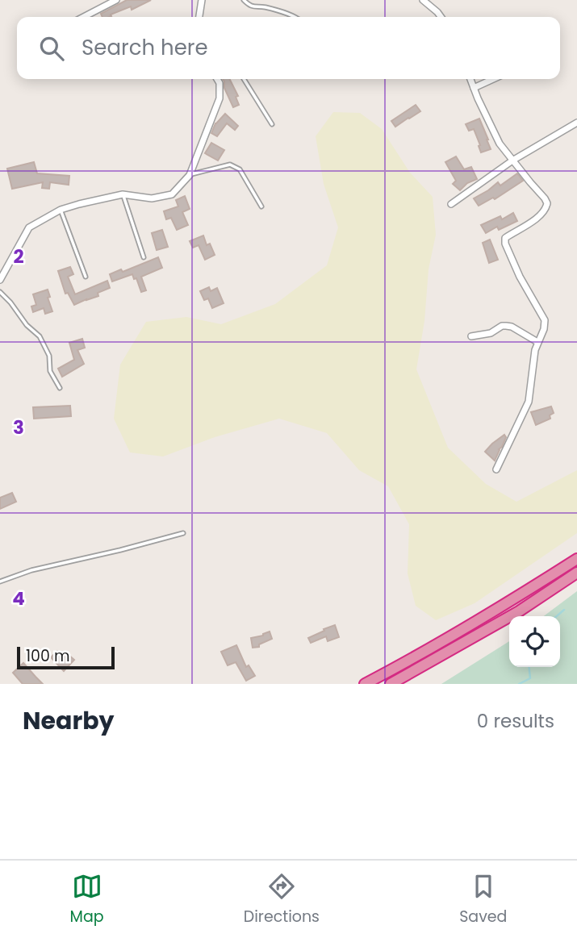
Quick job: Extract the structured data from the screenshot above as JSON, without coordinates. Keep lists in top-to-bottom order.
{
  "scale_bar": "100 m",
  "page": {
    "search": "Search here",
    "scale": "100 m",
    "heading": ["Nearby", "0 results"],
    "nav": ["Map", "Directions", "Saved"]
  },
  "grid": {
    "rows": ["2", "3", "4"]
  }
}
